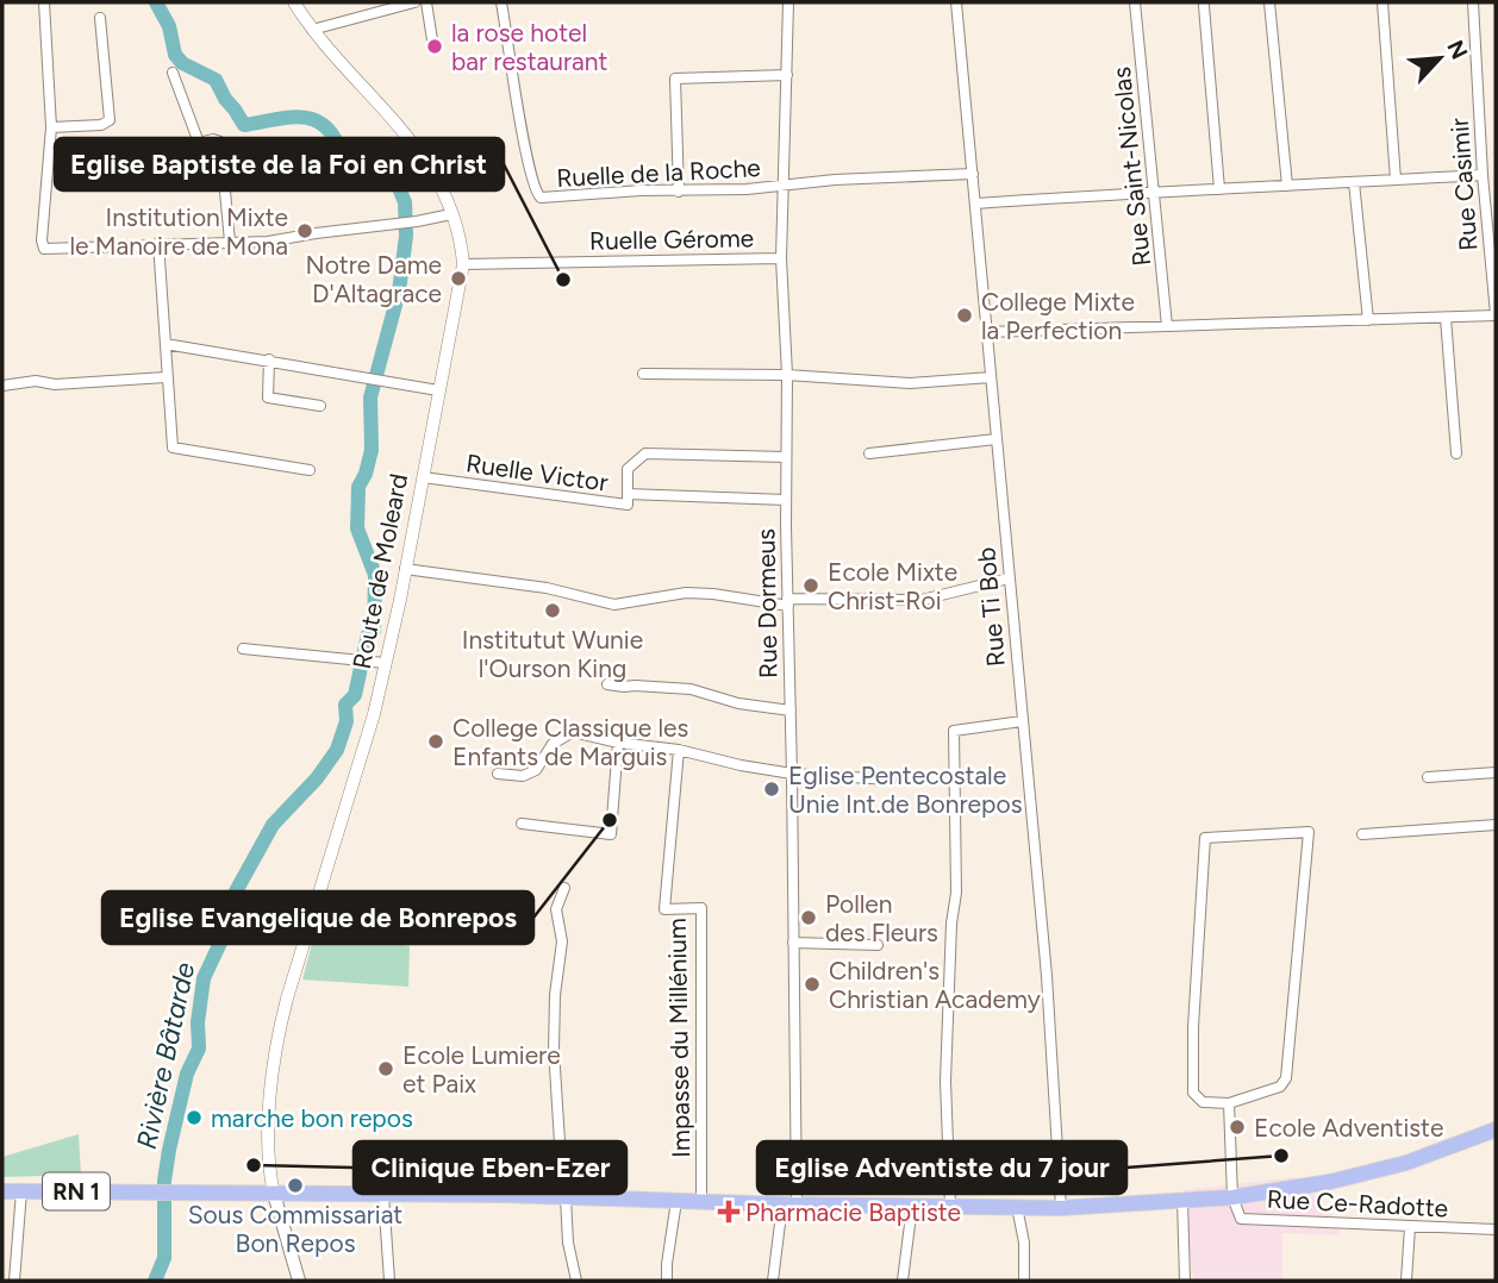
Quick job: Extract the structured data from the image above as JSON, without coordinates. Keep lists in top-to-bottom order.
{
  "streets": {
    "main road": ["RN 1"],
    "street": [
      "Rue Saint-Nicolas",
      "Ruelle de la Roche",
      "Rue Casimir",
      "Ruelle Gérome",
      "Ruelle Victor",
      "Route de Moleard",
      "Rue Dormeus",
      "Rue Ti Bob",
      "Impasse du Millénium",
      "Rue Ce-Radotte"
    ]
  },
  "crossings": [
    ["Ruelle de la Roche", "Rue Dormeus"],
    ["Ruelle de la Roche", "Rue Ti Bob"],
    ["Ruelle Gérome", "Route de Moleard"],
    ["Ruelle Gérome", "Rue Dormeus"],
    ["Ruelle Victor", "Route de Moleard"],
    ["Ruelle Victor", "Rue Dormeus"],
    ["Route de Moleard", "RN 1"],
    ["Rue Dormeus", "RN 1"],
    ["Rue Ti Bob", "RN 1"],
    ["Impasse du Millénium", "RN 1"],
    ["RN 1", "Rue Ce-Radotte"]
  ],
  "water": ["Rivière Bâtarde"],
  "places": {
    "other": [
      "la rose hotel bar restaurant",
      "Institution Mixte le Manoire de Mona",
      "Notre Dame D'Altagrace",
      "Eglise Baptiste de la Foi en Christ",
      "College Mixte la Perfection",
      "Ecole Mixte Christ-Roi",
      "Institutut Wunie l'Ourson King",
      "College Classique les Enfants de Marguis",
      "Eglise Pentecostale Unie Int.de Bonrepos",
      "Eglise Evangelique de Bonrepos",
      "Pollen des Fleurs",
      "Children's Christian Academy",
      "Ecole Lumiere et Paix",
      "marche bon repos",
      "Ecole Adventiste",
      "Eglise Adventiste du 7 jour",
      "Clinique Eben-Ezer",
      "Sous Commissariat Bon Repos"
    ],
    "health": ["Pharmacie Baptiste"]
  },
  "north": "top right"
}
